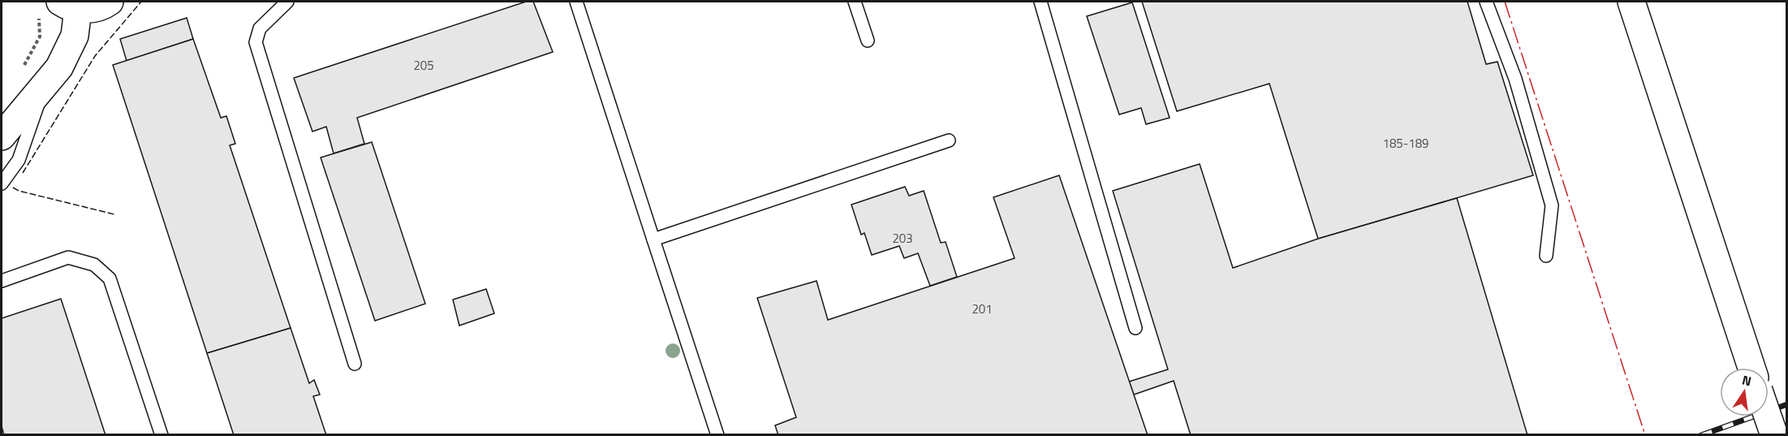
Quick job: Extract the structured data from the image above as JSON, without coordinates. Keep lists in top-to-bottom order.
{
  "house_numbers": [
    "205",
    "185-189",
    "203",
    "201"
  ],
  "north": "top"
}
